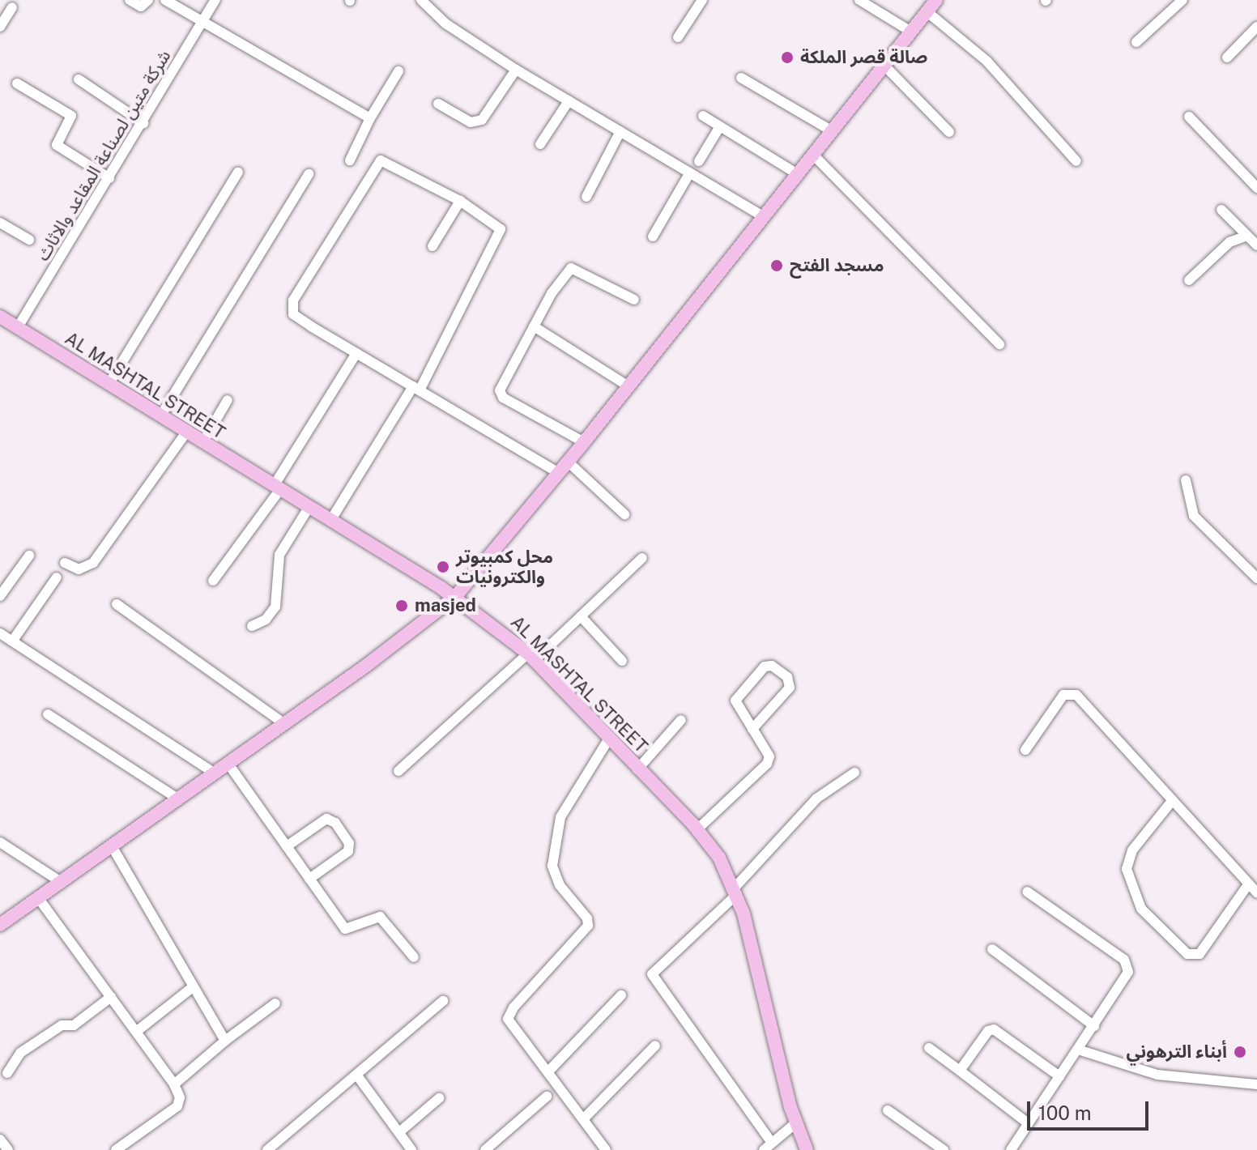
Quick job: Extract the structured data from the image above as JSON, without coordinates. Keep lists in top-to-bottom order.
{
  "streets": {
    "main road": ["AL MASHTAL STREET"],
    "street": ["شركة متين لصناعة المقاعد والاثاث"]
  },
  "crossings": [
    ["شركة متين لصناعة المقاعد والاثاث", "AL MASHTAL STREET"]
  ],
  "places": [
    "صالة قصر الملكة",
    "مسجد الفتح",
    "محل كمبيوتر والكترونيات",
    "masjed",
    "أبناء الترهوني"
  ],
  "scale_bar": "100 m"
}
